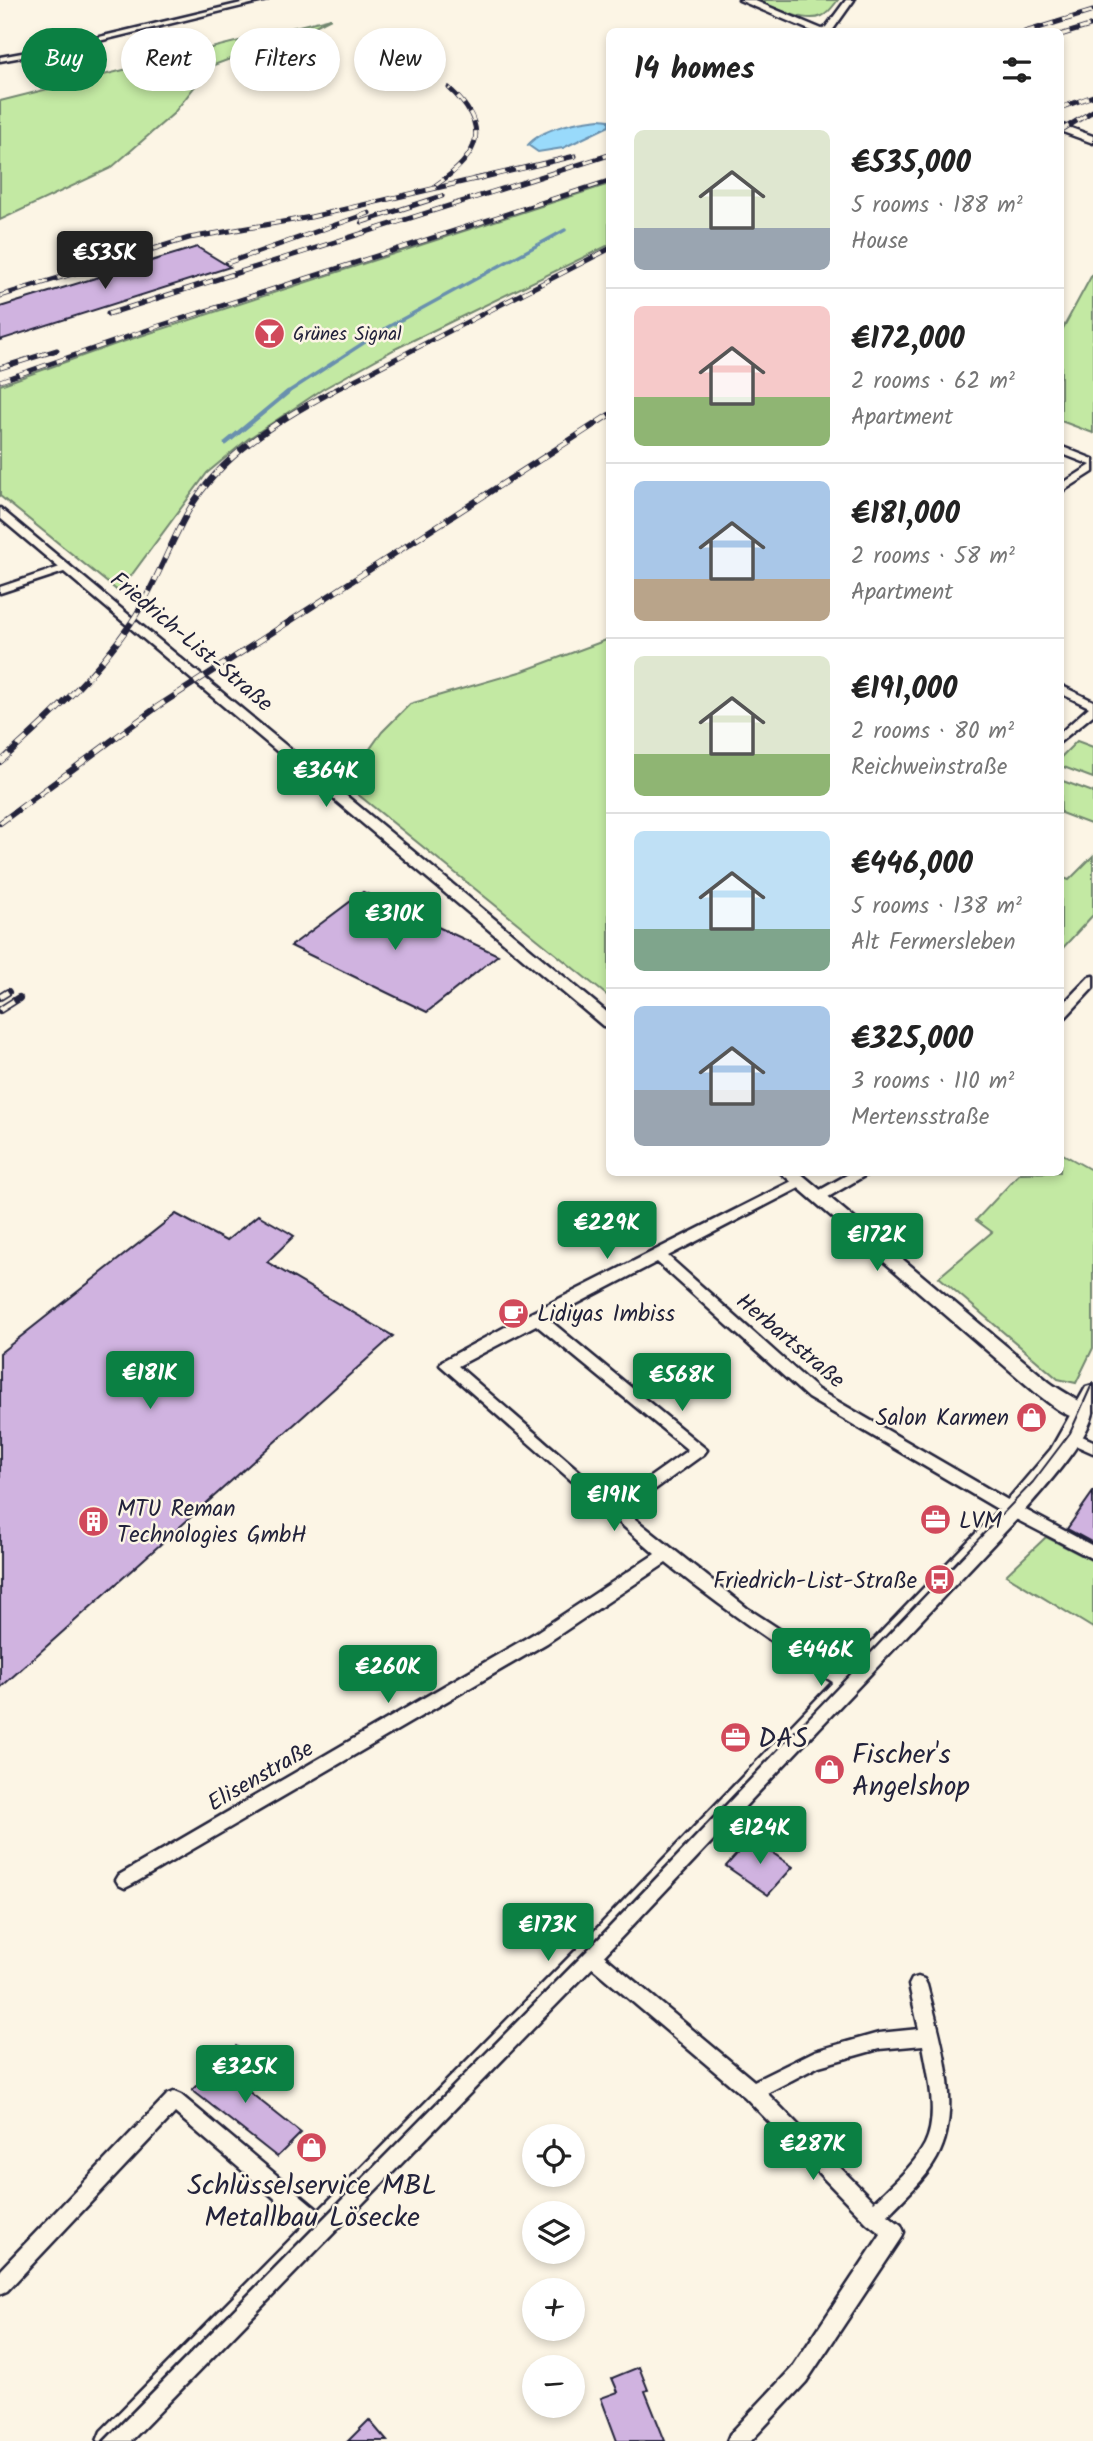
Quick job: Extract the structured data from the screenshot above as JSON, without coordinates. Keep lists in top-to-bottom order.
{
  "streets": {
    "street": ["Friedrich-List-Straße", "Herbartstraße", "Elisenstraße"]
  },
  "places": {
    "bar": ["Grünes Signal"],
    "cafe": ["Lidiyas Imbiss"],
    "shop": ["Salon Karmen", "Fischer's Angelshop", "Schlüsselservice MBL Metallbau Lösecke"],
    "office": ["LVM", "DAS"],
    "building": ["MTU Reman Technologies GmbH"],
    "bus stop": ["Friedrich-List-Straße"]
  },
  "page": {
    "chip": [
      "Buy",
      "Rent",
      "Filters",
      "New"
    ],
    "heading": "14 homes",
    "list": [
      {
        "name": "€535,000",
        "note": "5 rooms · 188 m² · House"
      },
      {
        "name": "€172,000",
        "note": "2 rooms · 62 m² · Apartment"
      },
      {
        "name": "€181,000",
        "note": "2 rooms · 58 m² · Apartment"
      },
      {
        "name": "€191,000",
        "note": "2 rooms · 80 m² · Reichweinstraße"
      },
      {
        "name": "€446,000",
        "note": "5 rooms · 138 m² · Alt Fermersleben"
      },
      {
        "name": "€325,000",
        "note": "3 rooms · 110 m² · Mertensstraße"
      }
    ],
    "price": [
      "€535K",
      "€364K",
      "€310K",
      "€229K",
      "€172K",
      "€181K",
      "€568K",
      "€191K",
      "€446K",
      "€260K",
      "€124K",
      "€173K",
      "€325K",
      "€287K"
    ],
    "map_buttons": ["+", "−"]
  }
}
